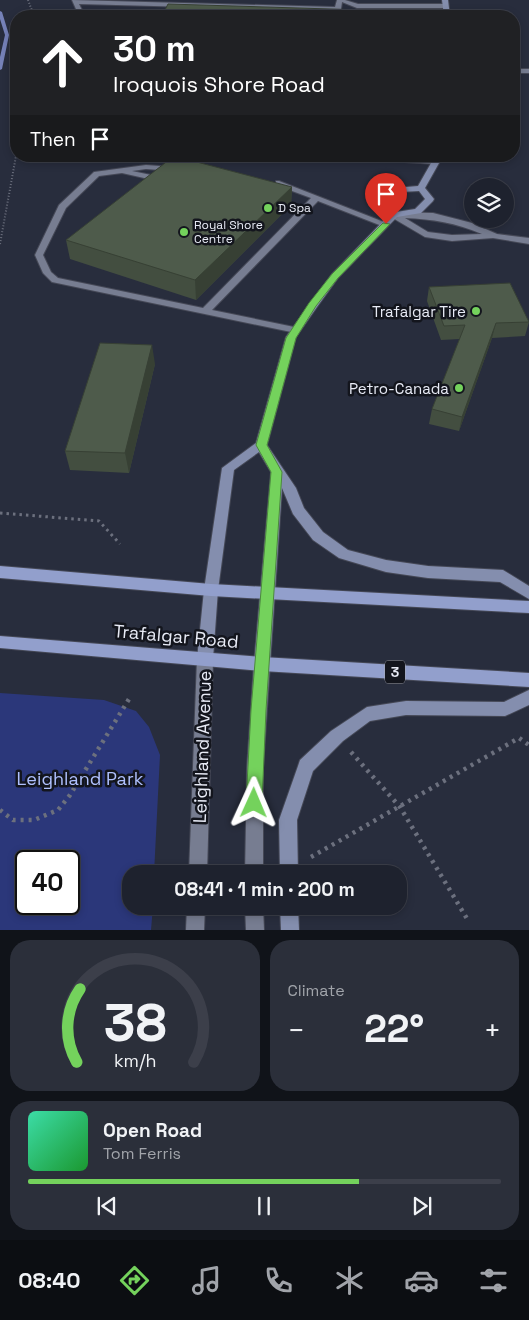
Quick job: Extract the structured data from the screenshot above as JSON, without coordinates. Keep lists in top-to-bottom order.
{
  "streets": {
    "main road": ["Trafalgar Road", "3", "Leighland Avenue"]
  },
  "crossings": [
    ["Trafalgar Road", "Leighland Avenue"]
  ],
  "parks": ["Leighland Park"],
  "places": [
    "D Spa",
    "Royal Shore Centre",
    "Trafalgar Tire",
    "Petro-Canada"
  ],
  "page": {
    "turn": ["30 m", "Iroquois Shore Road"],
    "then": "Then",
    "limit": "40",
    "trip": "08:41 · 1 min · 200 m",
    "tile": "Climate",
    "heat": ["−", "22°", "+"],
    "song": ["Open Road", "Tom Ferris"],
    "tabs": "08:40",
    "gauge": ["38", "km/h"]
  }
}
